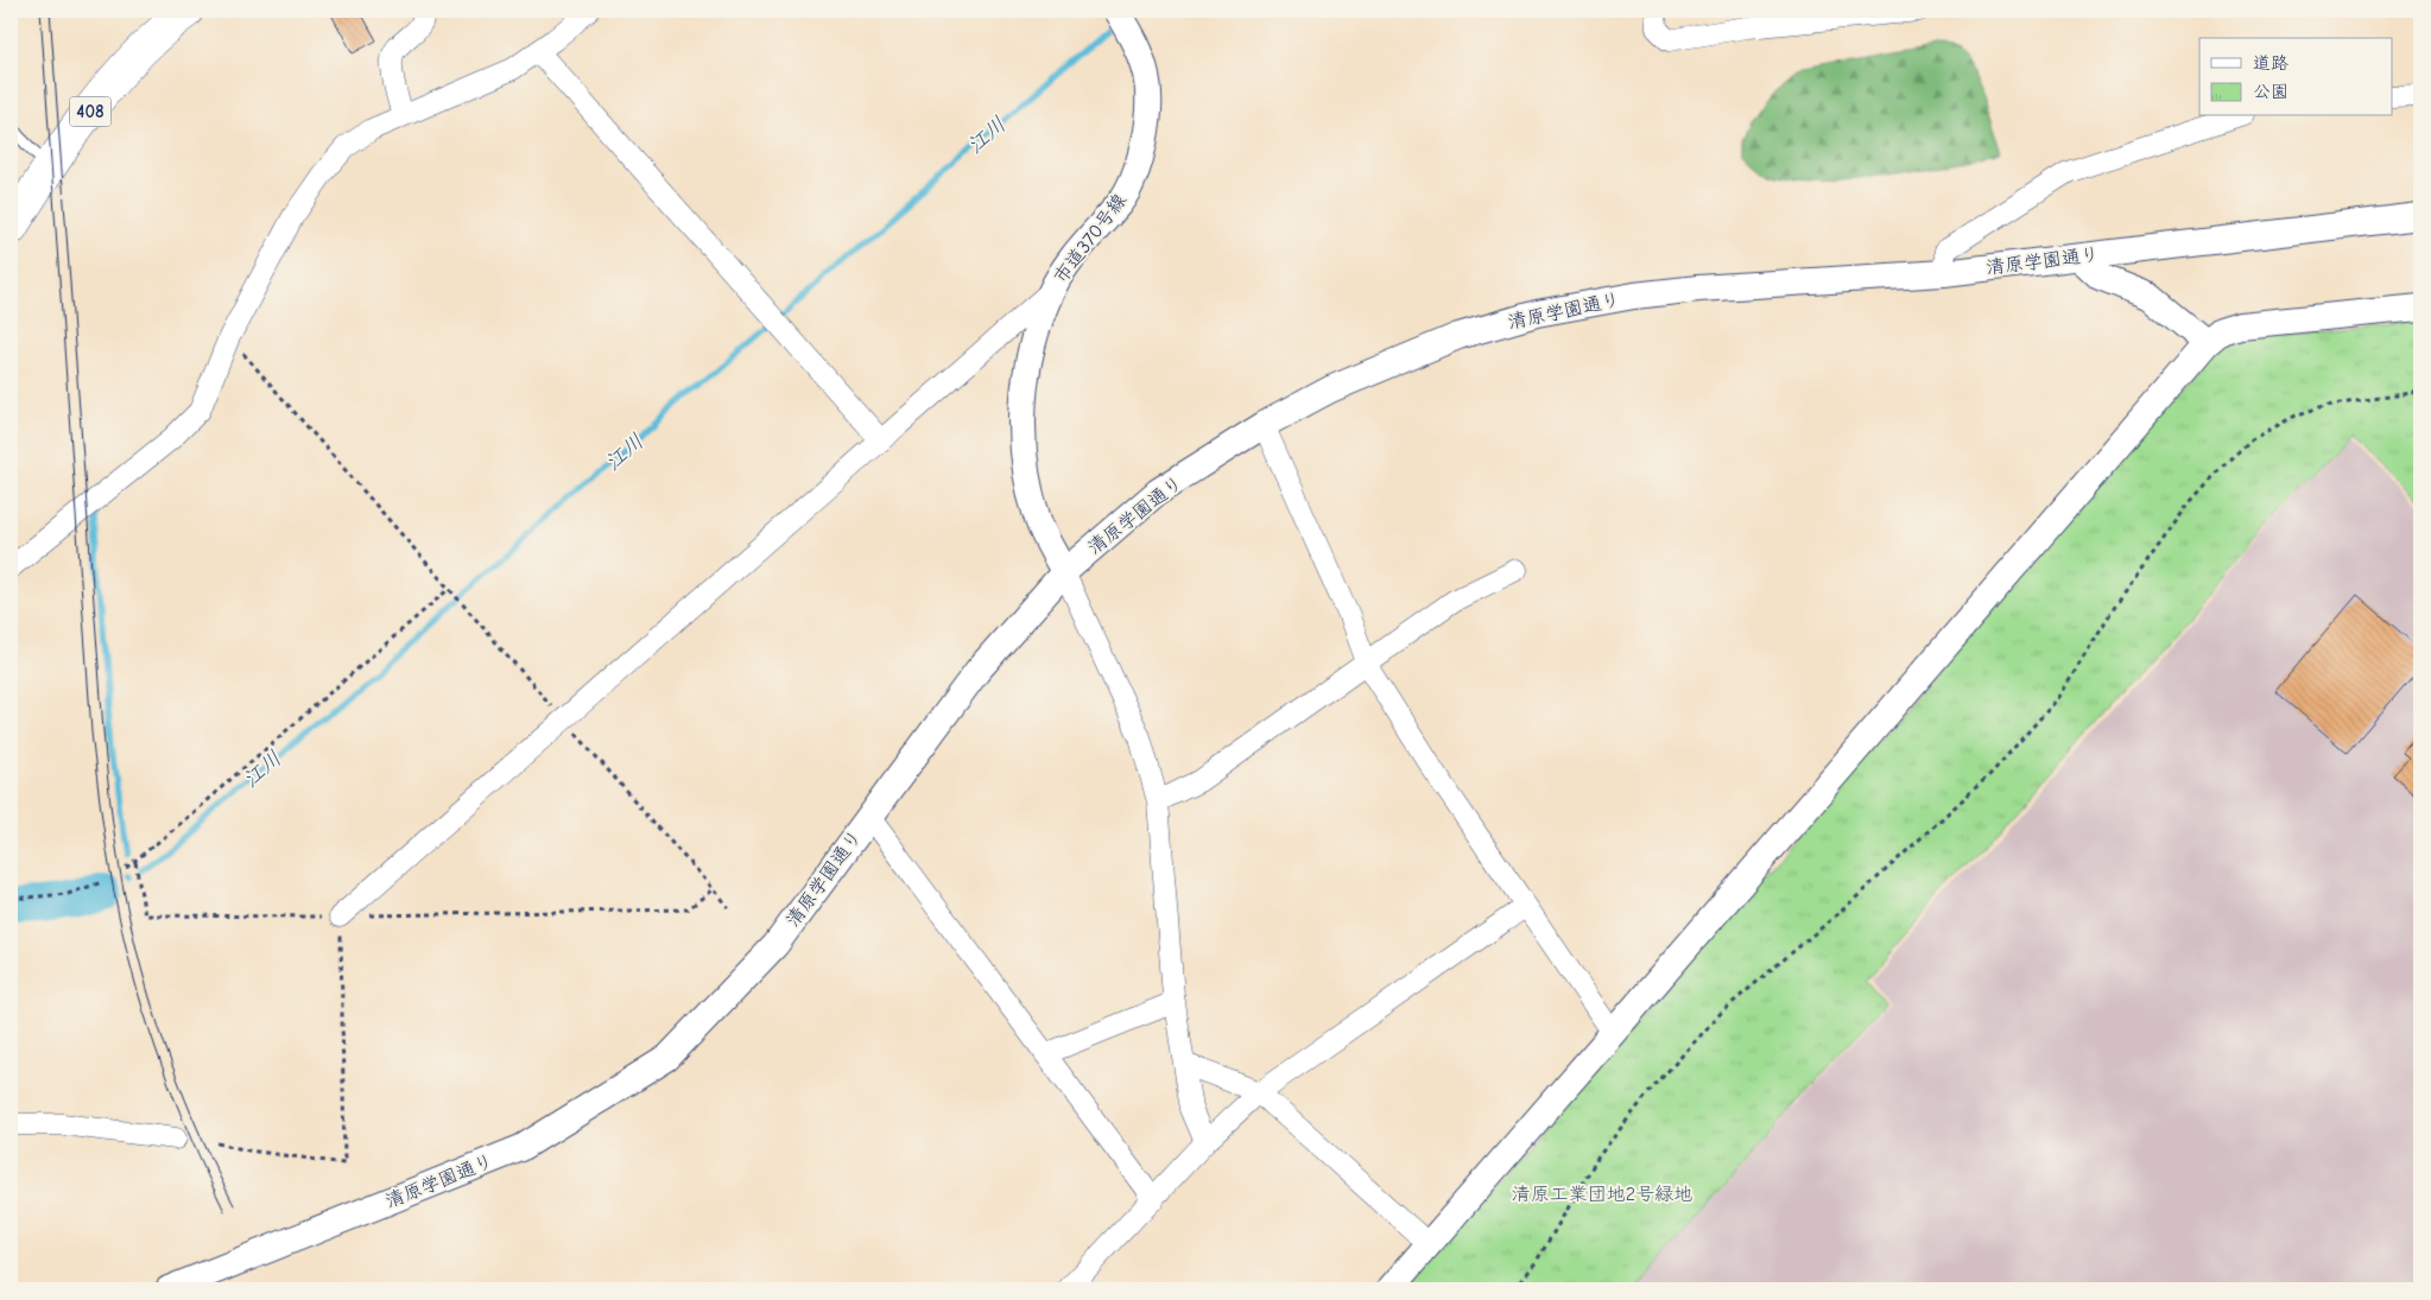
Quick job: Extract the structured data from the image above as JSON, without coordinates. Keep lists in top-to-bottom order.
{
  "streets": {
    "highway": ["408"],
    "street": ["市道370号線", "清原学園通り"]
  },
  "crossings": [
    ["市道370号線", "清原学園通り"]
  ],
  "water": ["江川"],
  "parks": ["清原工業団地2号緑地"],
  "legend": ["道路", "公園"]
}
